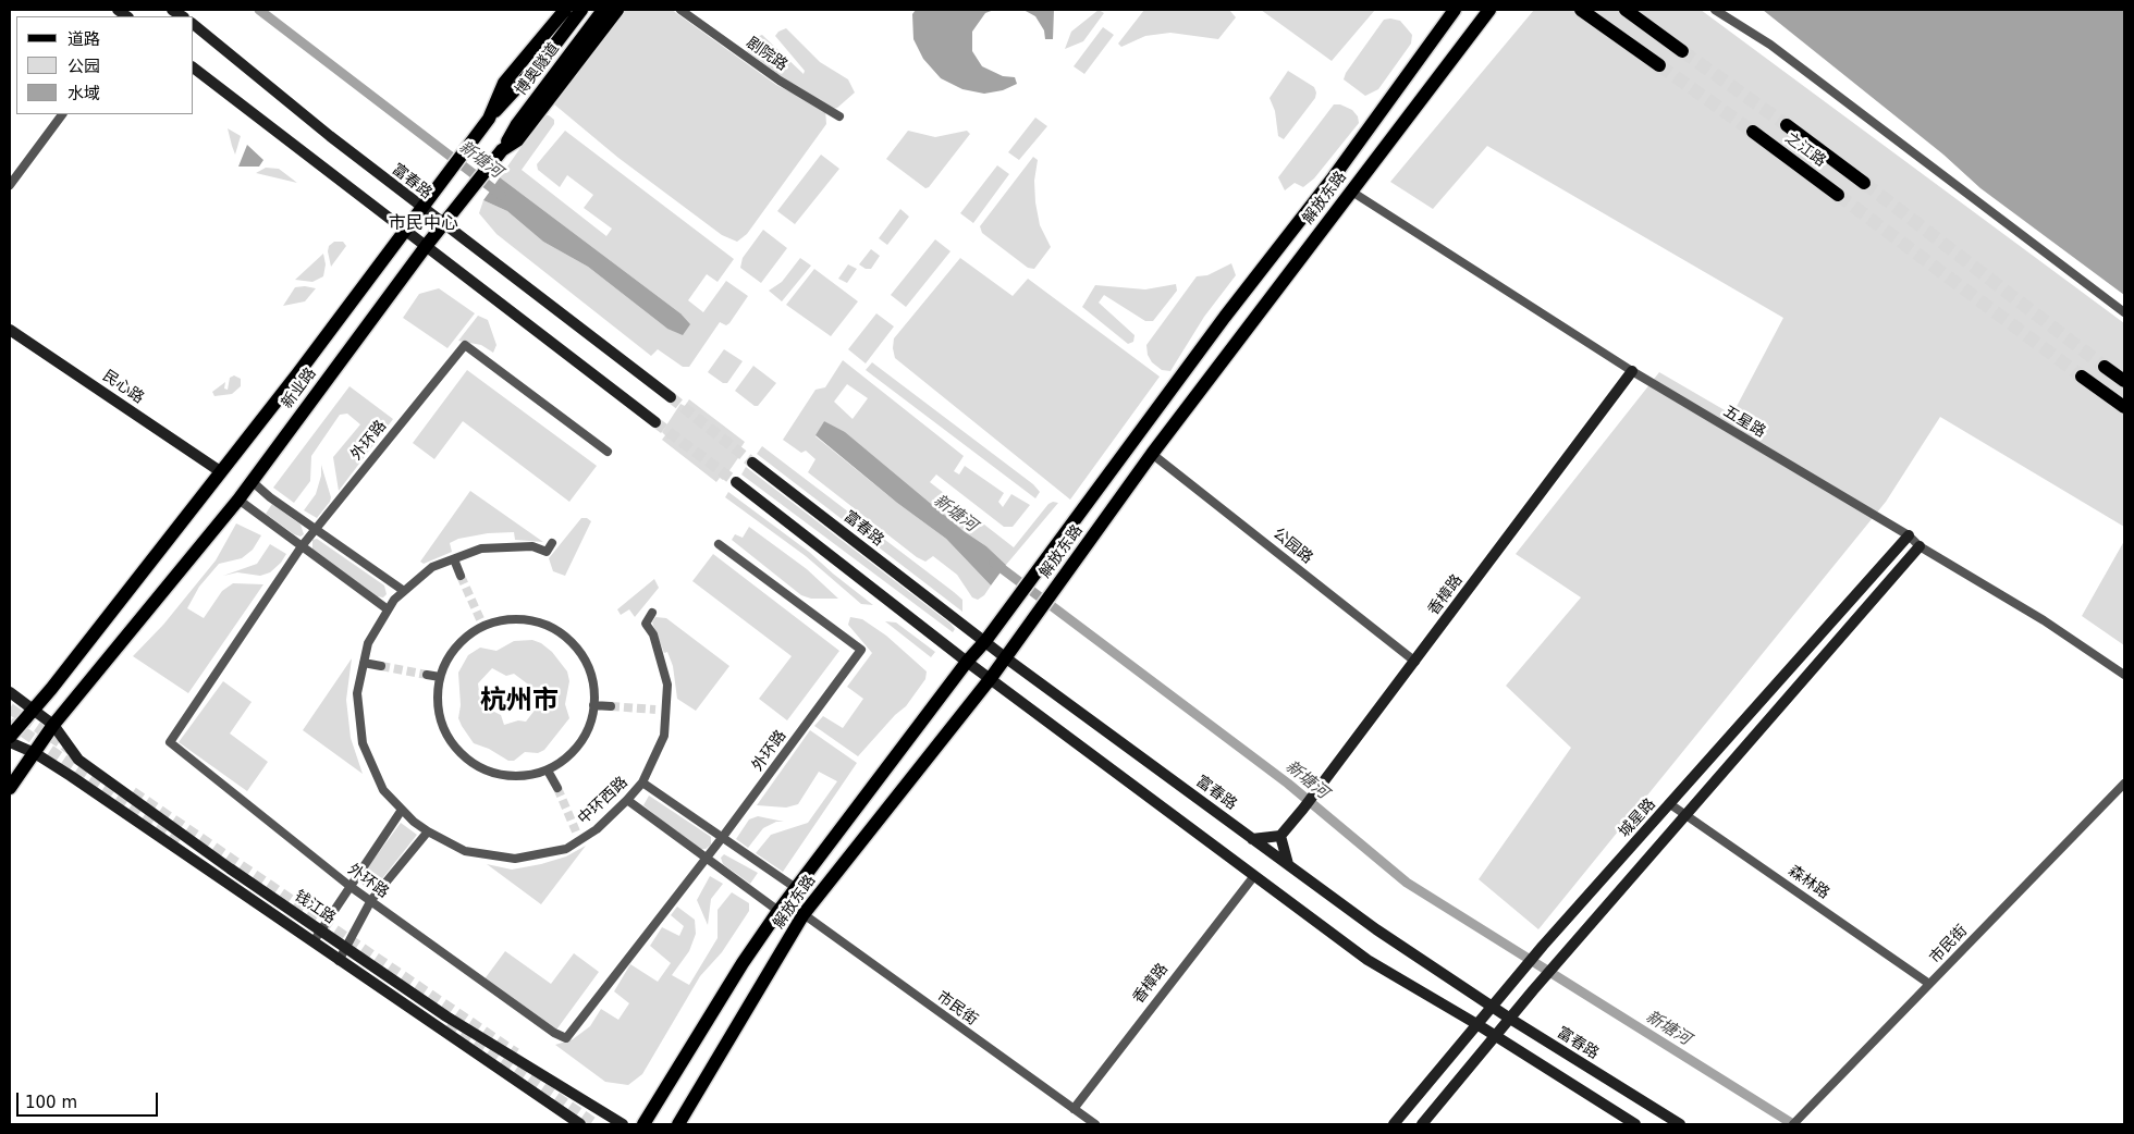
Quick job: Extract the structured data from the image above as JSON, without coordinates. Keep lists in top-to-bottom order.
{
  "streets": {
    "main road": [
      "博奥隧道",
      "之江路",
      "富春路",
      "解放东路",
      "民心路",
      "新业路",
      "香樟路",
      "城星路",
      "钱江路"
    ],
    "street": [
      "剧院路",
      "五星路",
      "外环路",
      "公园路",
      "中环西路",
      "森林路",
      "市民街"
    ]
  },
  "crossings": [
    ["博奥隧道", "新业路"],
    ["富春路", "解放东路"],
    ["富春路", "新业路"],
    ["富春路", "城星路"],
    ["解放东路", "五星路"],
    ["解放东路", "公园路"],
    ["解放东路", "市民街"],
    ["民心路", "新业路"],
    ["新业路", "钱江路"],
    ["五星路", "香樟路"],
    ["五星路", "城星路"],
    ["公园路", "香樟路"],
    ["香樟路", "市民街"],
    ["城星路", "森林路"],
    ["森林路", "市民街"]
  ],
  "districts": ["市民中心", "杭州市"],
  "water": ["新塘河"],
  "legend": ["道路", "公园", "水域"],
  "scale_bar": "100 m"
}
